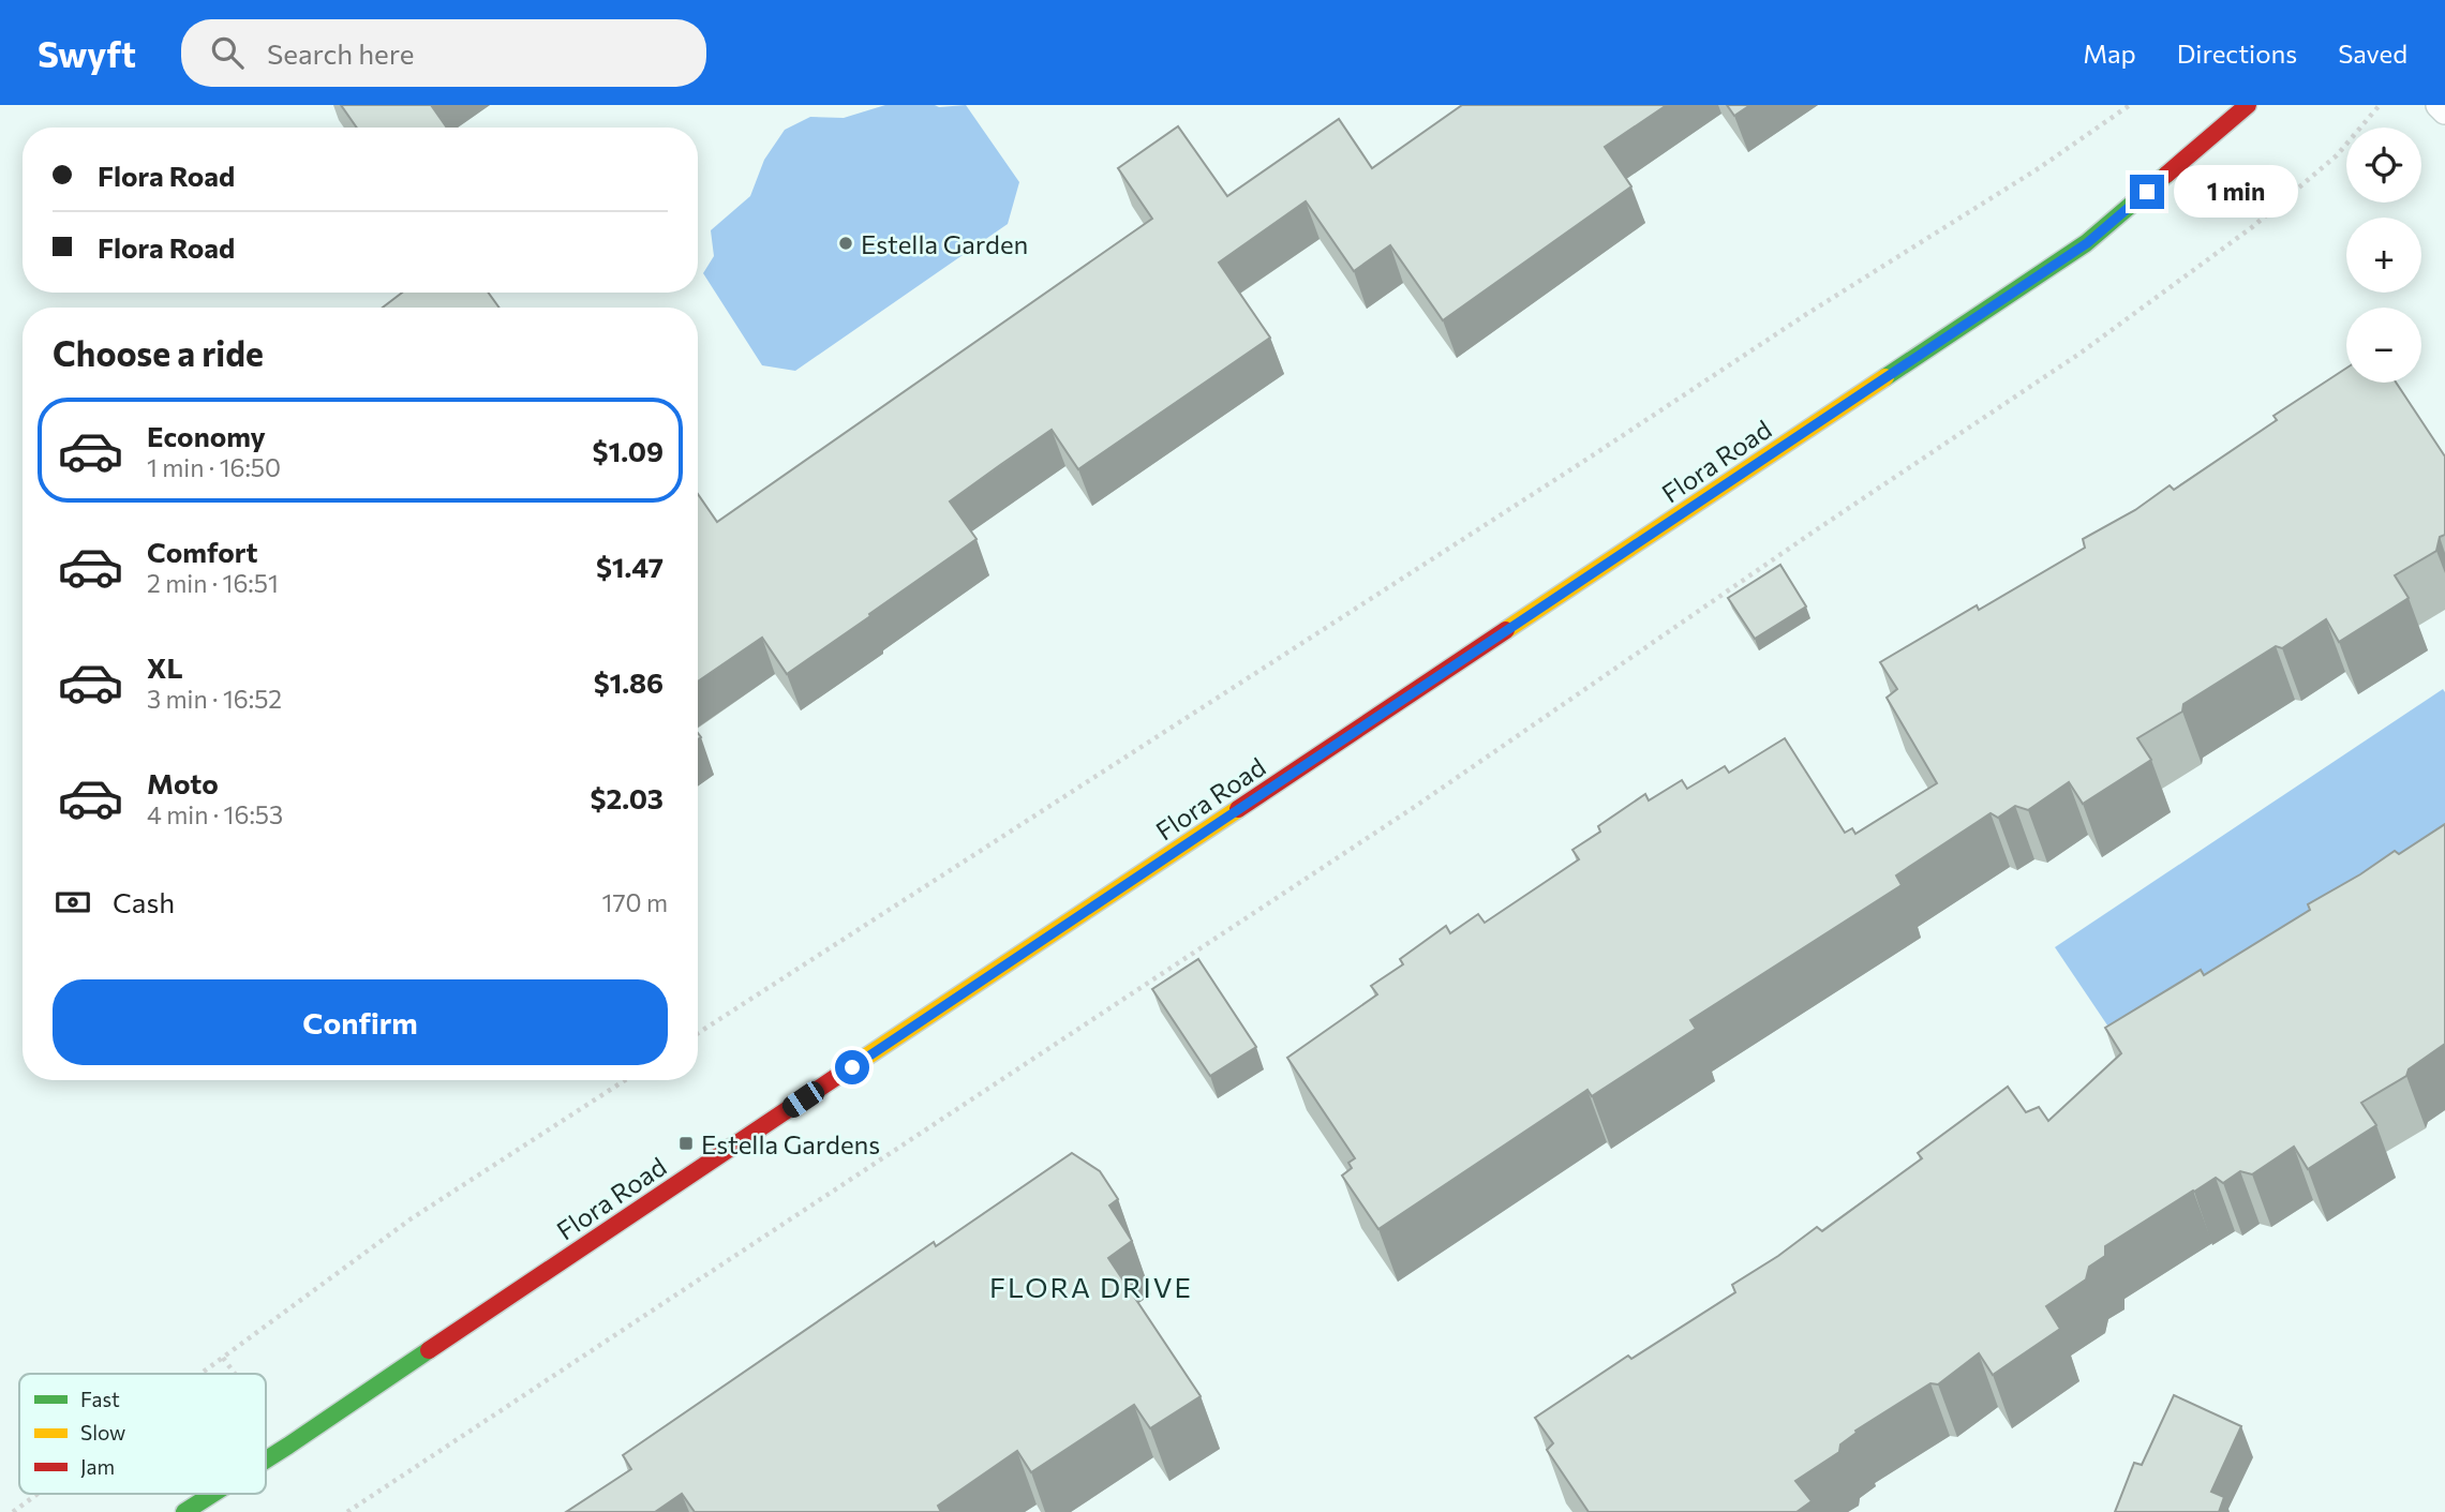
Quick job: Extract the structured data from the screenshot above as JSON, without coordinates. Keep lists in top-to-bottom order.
{
  "streets": {
    "street": ["Flora Road"]
  },
  "districts": ["FLORA DRIVE"],
  "places": {
    "other": ["Estella Garden"],
    "transit": ["Estella Gardens"]
  },
  "legend": ["Fast", "Slow", "Jam"],
  "page": {
    "header": "Swyft",
    "search": "Search here",
    "nav": ["Map", "Directions", "Saved"],
    "map_buttons": ["+", "−"],
    "banner": ["Flora Road", "Flora Road"],
    "bubble": "1 min",
    "heading": "Choose a ride",
    "list": [
      {
        "name": "Economy",
        "note": "1 min · 16:50",
        "value": "$1.09"
      },
      {
        "name": "Comfort",
        "note": "2 min · 16:51",
        "value": "$1.47"
      },
      {
        "name": "XL",
        "note": "3 min · 16:52",
        "value": "$1.86"
      },
      {
        "name": "Moto",
        "note": "4 min · 16:53",
        "value": "$2.03"
      }
    ],
    "pay": ["Cash", "170 m"],
    "buttons": "Confirm"
  }
}
